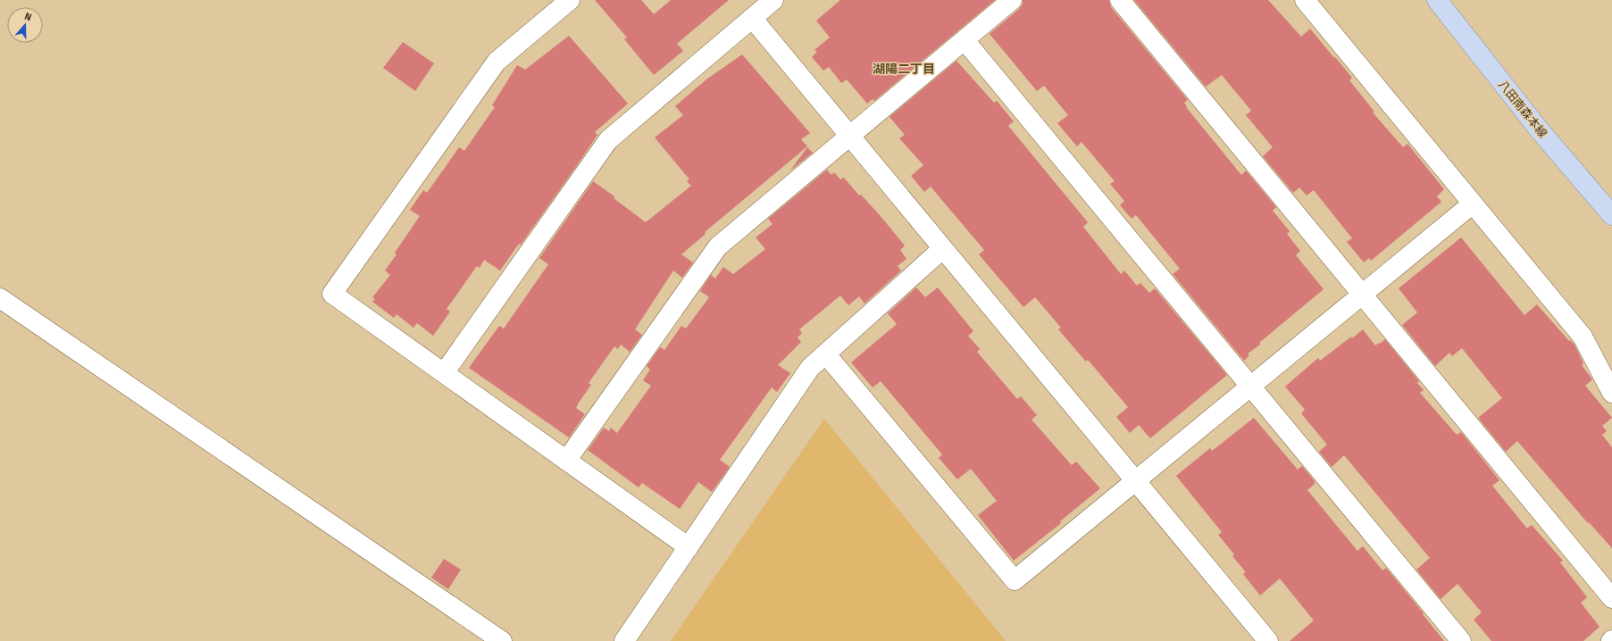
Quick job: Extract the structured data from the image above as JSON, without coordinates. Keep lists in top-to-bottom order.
{
  "streets": {
    "main road": ["八田南森本線"]
  },
  "districts": ["湖陽二丁目"],
  "north": "top"
}
